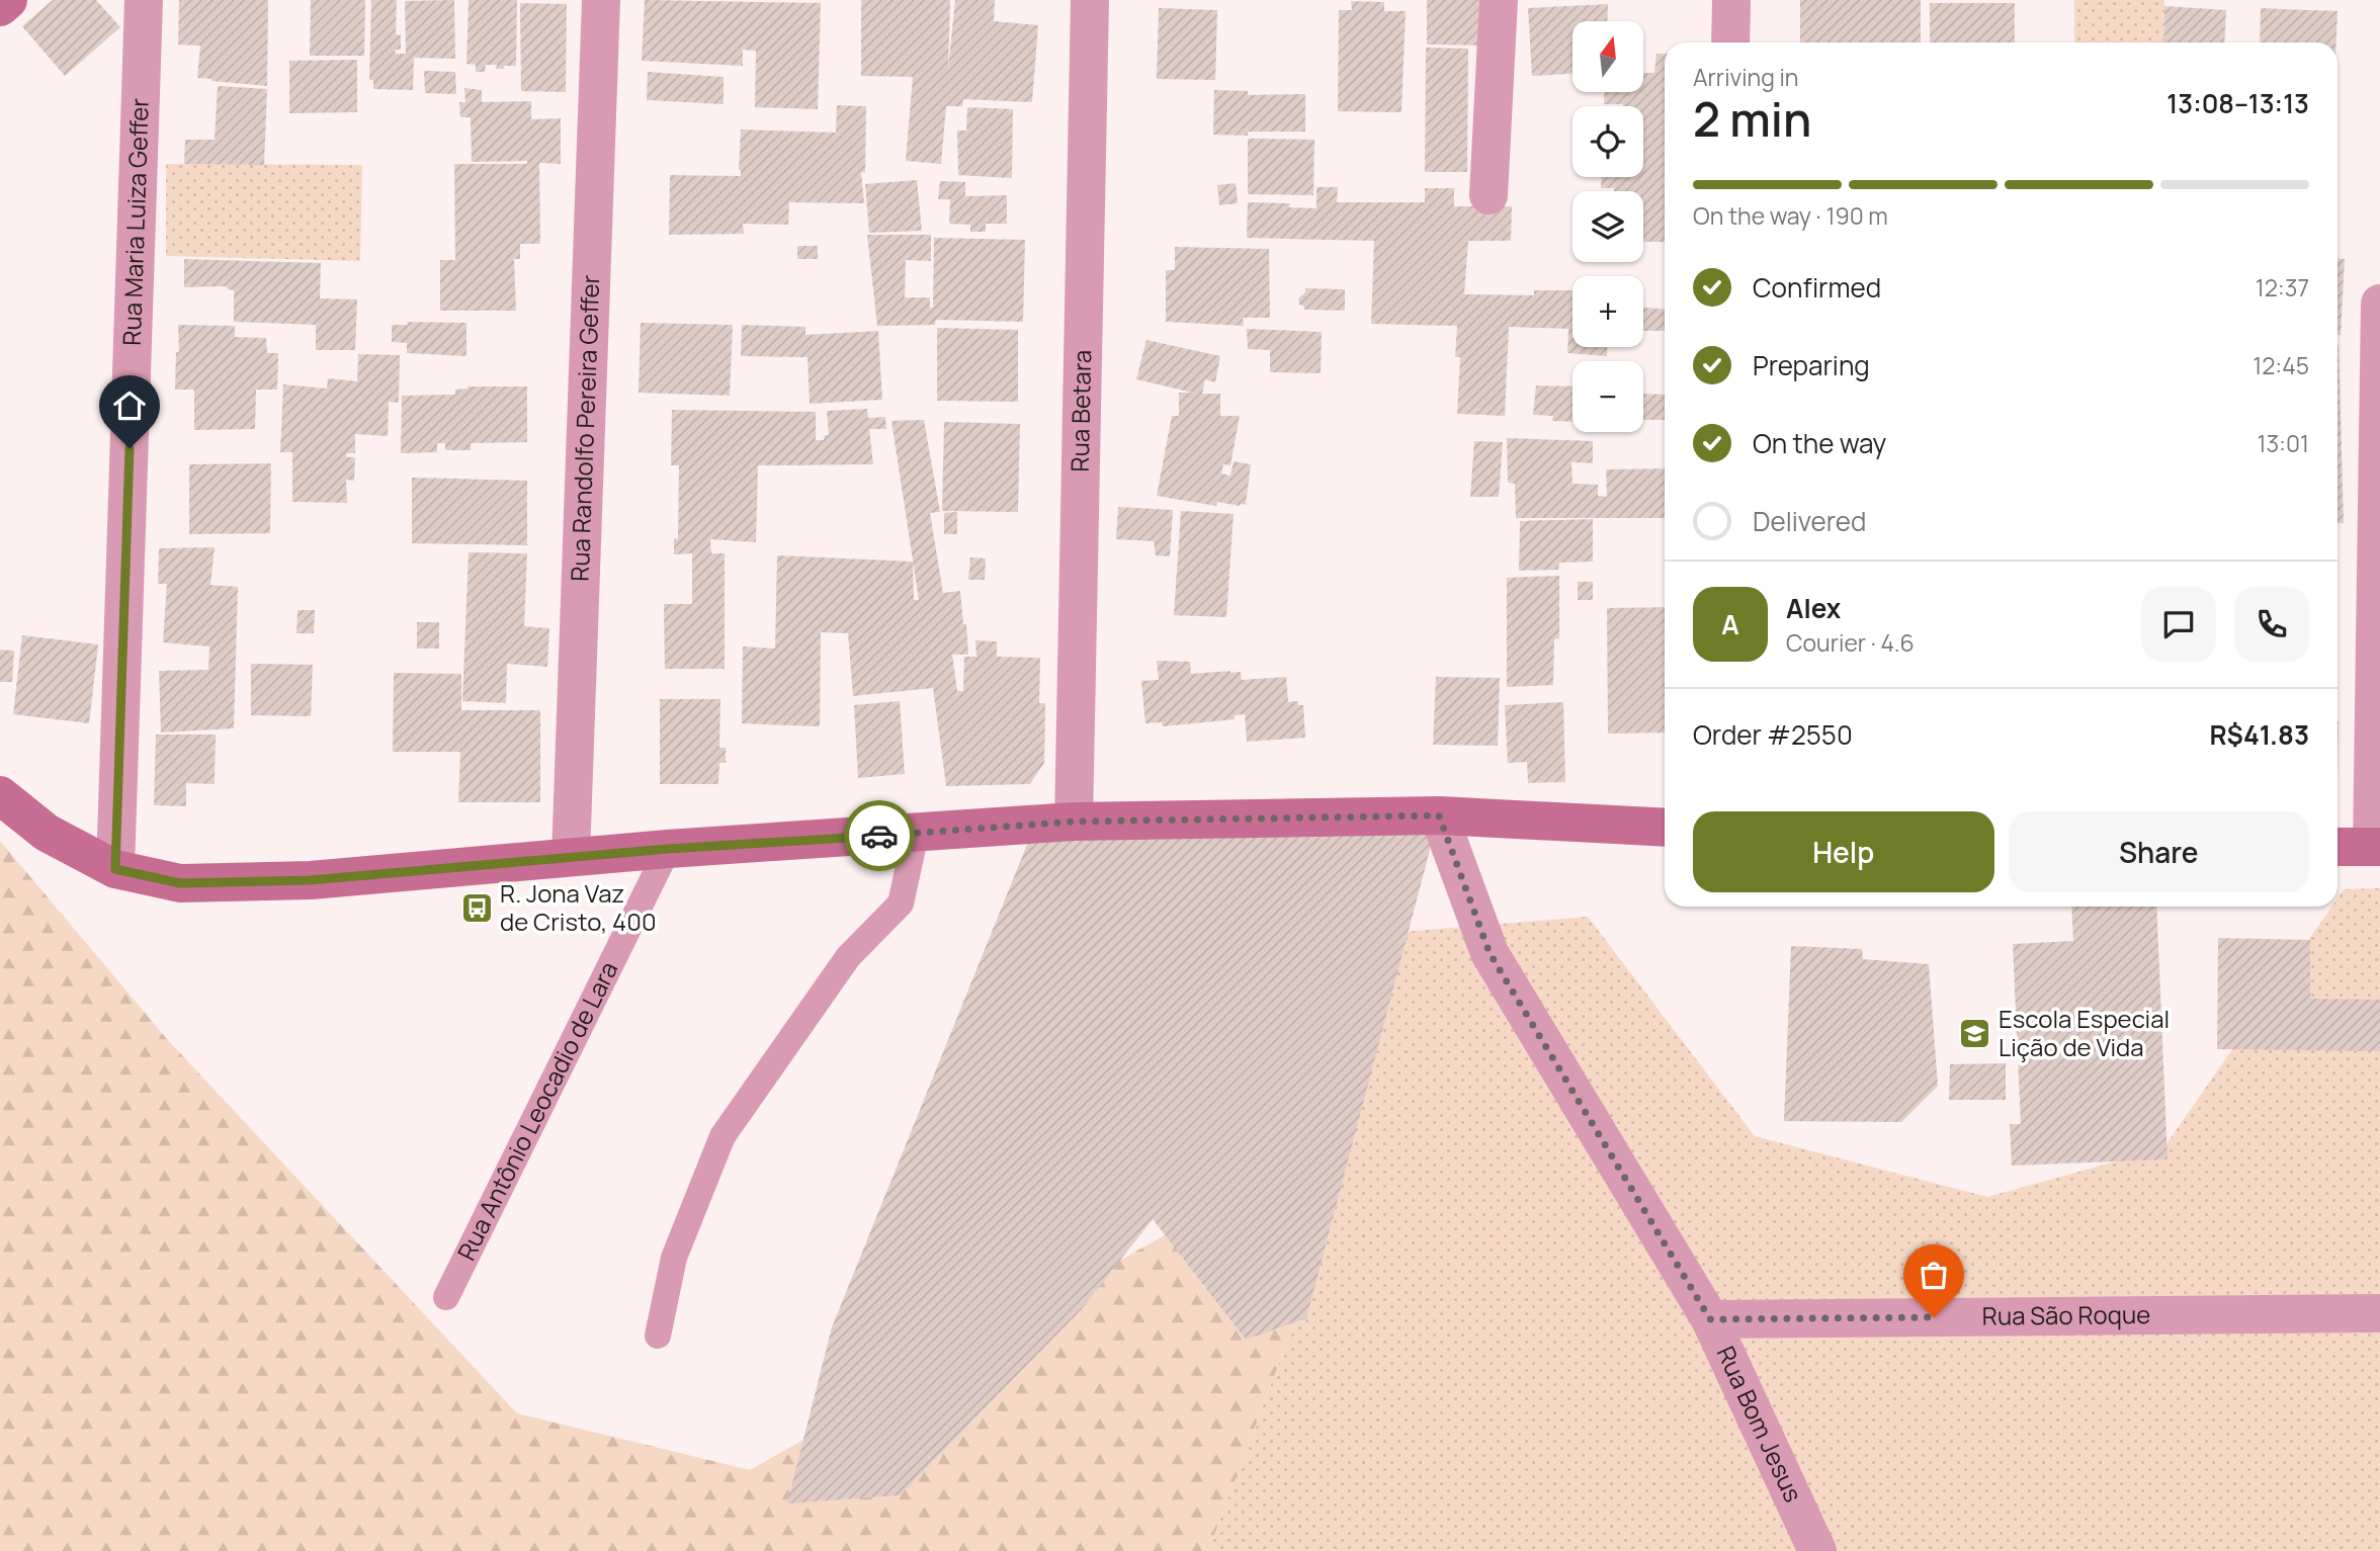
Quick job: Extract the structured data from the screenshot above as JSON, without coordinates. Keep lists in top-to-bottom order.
{
  "streets": {
    "street": [
      "Rua Maria Luiza Geffer",
      "Rua Betara",
      "Rua Randolfo Pereira Geffer",
      "Rua São Roque",
      "Rua Bom Jesus"
    ],
    "lane": ["Rua Antônio Leocadio de Lara"]
  },
  "crossings": [
    ["Rua São Roque", "Rua Bom Jesus"]
  ],
  "places": {
    "bus stop": ["R. Jona Vaz de Cristo, 400"],
    "school or university": ["Escola Especial Lição de Vida"]
  },
  "north": "top",
  "page": {
    "map_buttons": ["+", "−"],
    "heading": ["2 min", "Arriving in", "13:08–13:13"],
    "panel": [
      "Alex",
      "Courier · 4.6",
      "Order #2550",
      "R$41.83"
    ],
    "bar": "On the way · 190 m",
    "list": [
      ["Confirmed", "12:37"],
      ["Preparing", "12:45"],
      ["On the way", "13:01"],
      "Delivered"
    ],
    "round": "A",
    "buttons": ["Help", "Share"]
  }
}
